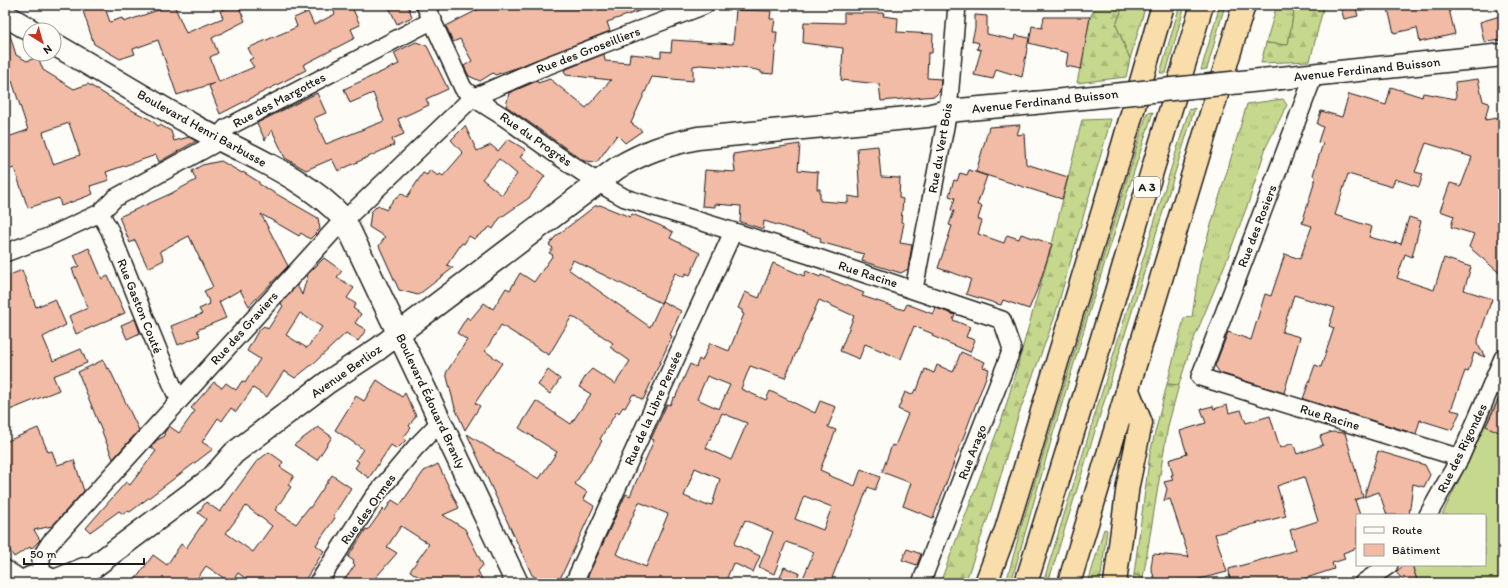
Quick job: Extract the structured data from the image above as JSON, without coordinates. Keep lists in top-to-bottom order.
{
  "streets": {
    "highway": ["A 3"],
    "main road": [
      "Avenue Ferdinand Buisson",
      "Boulevard Henri Barbusse",
      "Avenue Berlioz",
      "Boulevard Édouard Branly"
    ],
    "street": [
      "Rue des Groseilliers",
      "Rue des Margottes",
      "Rue du Progrès",
      "Rue du Vert Bois",
      "Rue des Rosiers",
      "Rue Racine",
      "Rue Gaston Couté",
      "Rue des Graviers",
      "Rue de la Libre Pensée",
      "Rue des Rigondes",
      "Rue Arago",
      "Rue des Ormes"
    ]
  },
  "crossings": [
    ["Rue des Groseilliers", "Rue du Progrès"],
    ["Rue des Groseilliers", "Rue des Graviers"],
    ["Avenue Ferdinand Buisson", "Rue du Progrès"],
    ["Avenue Ferdinand Buisson", "Rue du Vert Bois"],
    ["Avenue Ferdinand Buisson", "Rue des Rosiers"],
    ["Avenue Ferdinand Buisson", "Avenue Berlioz"],
    ["Rue des Margottes", "Boulevard Henri Barbusse"],
    ["Rue des Margottes", "Rue Gaston Couté"],
    ["Boulevard Henri Barbusse", "Rue des Graviers"],
    ["Boulevard Henri Barbusse", "Boulevard Édouard Branly"],
    ["Rue du Progrès", "Rue Racine"],
    ["Rue du Progrès", "Rue des Graviers"],
    ["Rue du Progrès", "Avenue Berlioz"],
    ["Rue du Progrès", "Rue de la Libre Pensée"],
    ["Rue du Vert Bois", "Rue Racine"],
    ["Rue des Rosiers", "Rue Racine"],
    ["Rue Racine", "Rue de la Libre Pensée"],
    ["Rue Racine", "Rue des Rigondes"],
    ["Rue Racine", "Rue Arago"],
    ["Rue Gaston Couté", "Rue des Graviers"],
    ["Rue des Graviers", "Avenue Berlioz"],
    ["Rue des Graviers", "Boulevard Édouard Branly"],
    ["Avenue Berlioz", "Boulevard Édouard Branly"],
    ["Boulevard Édouard Branly", "Rue des Ormes"]
  ],
  "legend": ["Route", "Bâtiment"],
  "scale_bar": "50 m",
  "north": "bottom right"
}
